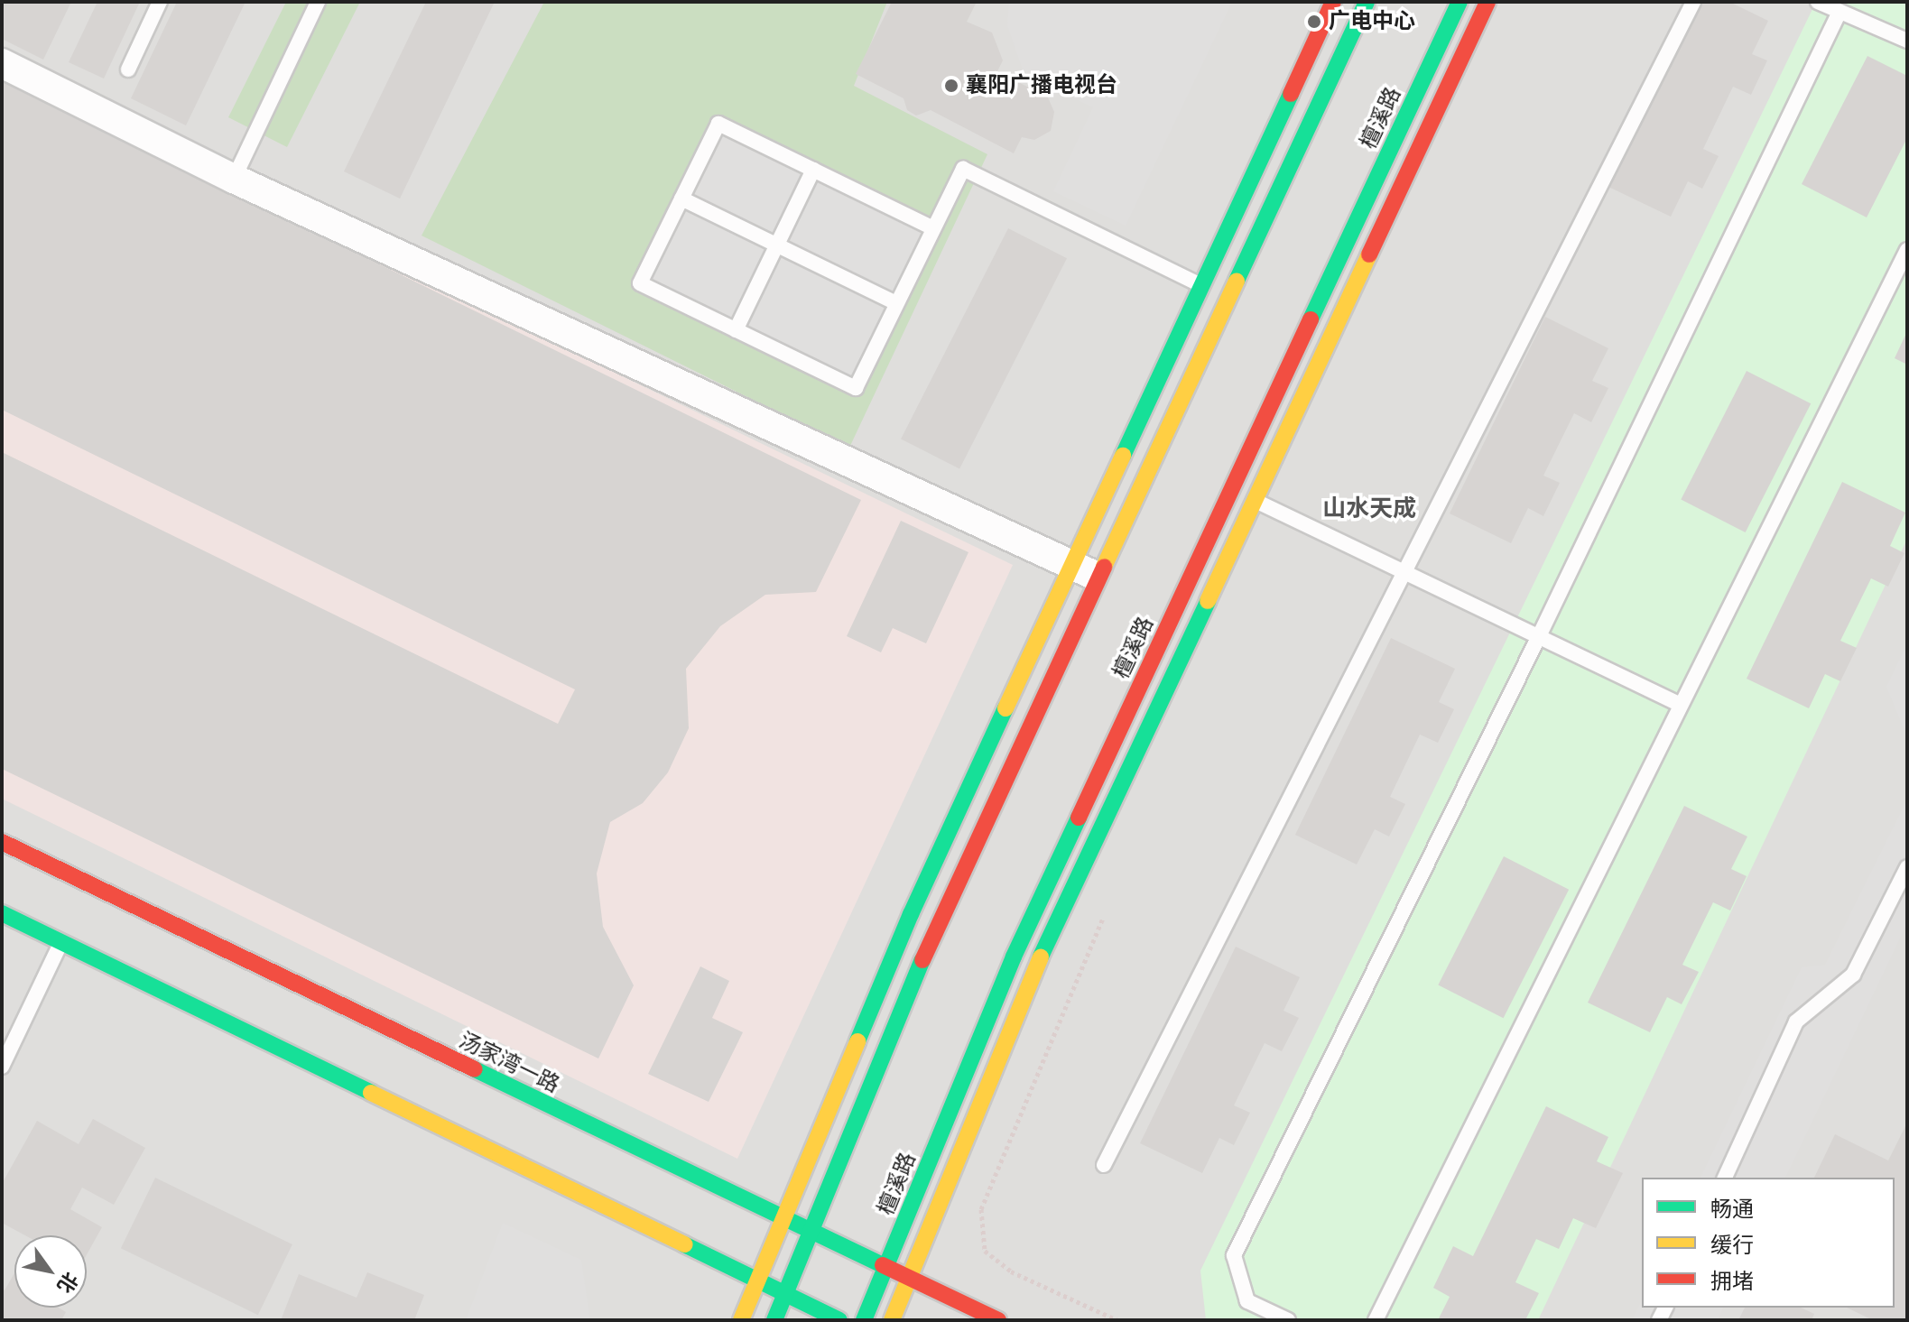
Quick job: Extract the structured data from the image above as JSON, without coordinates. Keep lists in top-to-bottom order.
{
  "streets": {
    "street": ["檀溪路", "汤家湾一路"]
  },
  "crossings": [
    ["檀溪路", "汤家湾一路"]
  ],
  "districts": ["山水天成"],
  "places": ["广电中心", "襄阳广播电视台"],
  "legend": ["畅通", "缓行", "拥堵"],
  "north": "bottom right"
}
